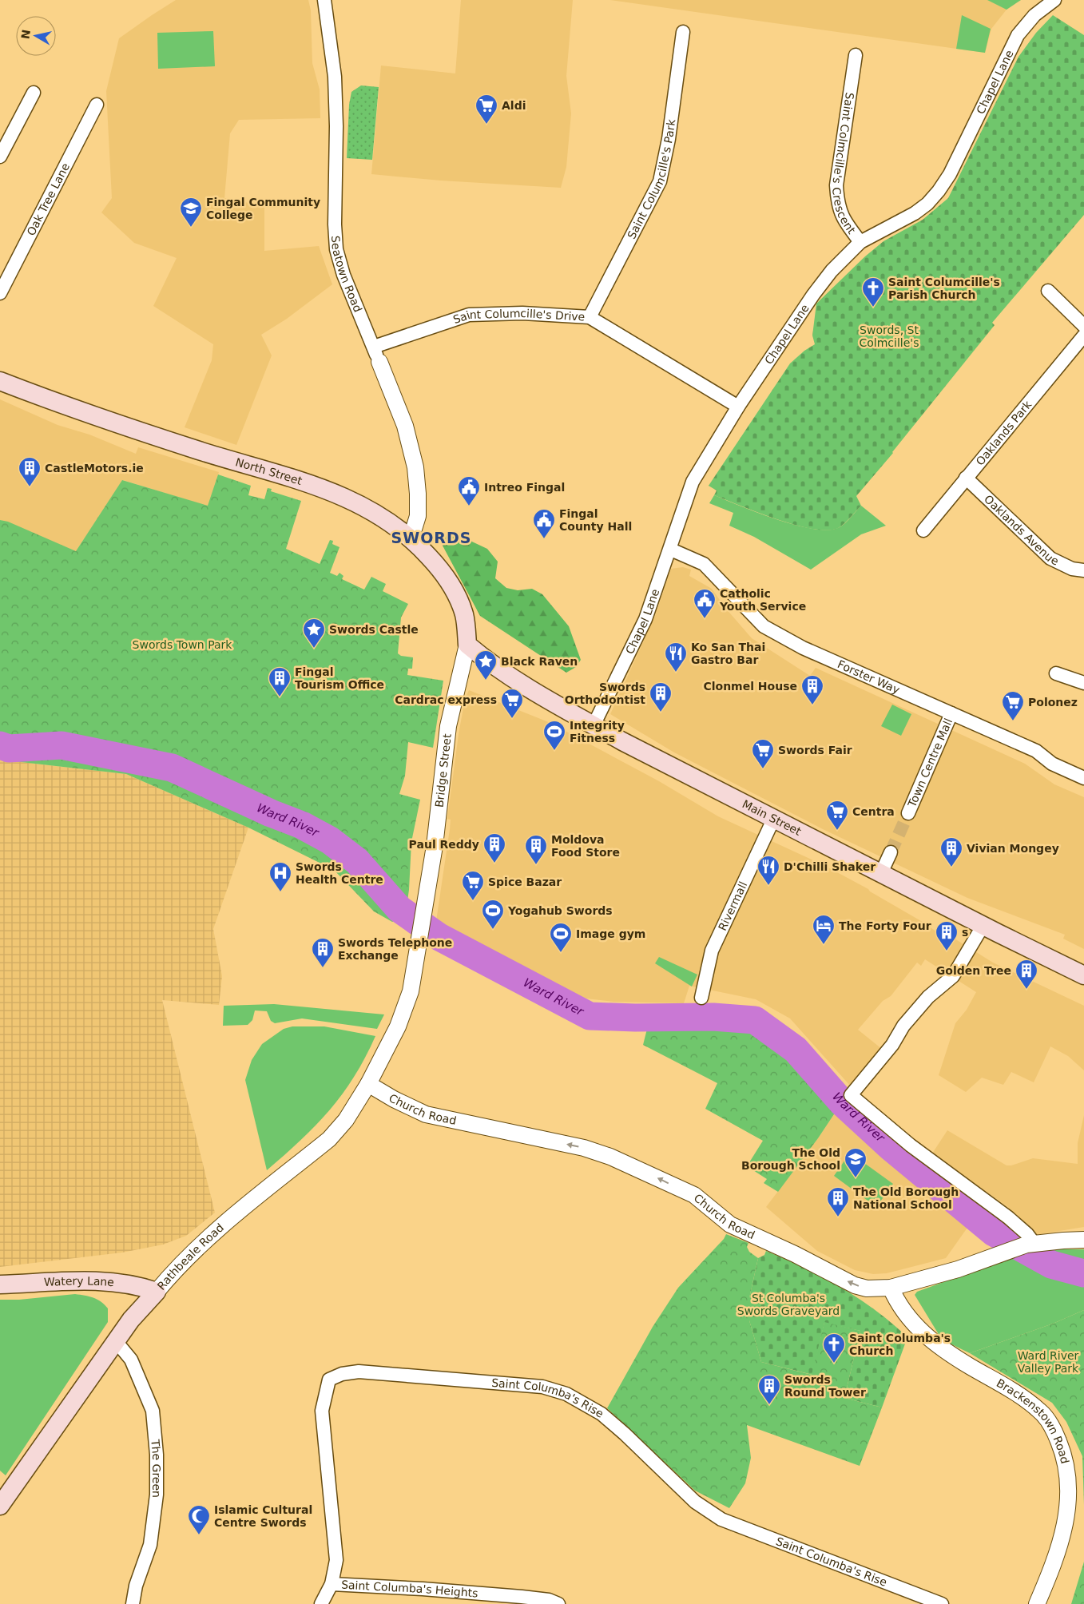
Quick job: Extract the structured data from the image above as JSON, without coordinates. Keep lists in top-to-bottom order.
{
  "streets": {
    "main road": [
      "North Street",
      "Main Street",
      "Rathbeale Road",
      "Watery Lane"
    ],
    "street": [
      "Chapel Lane",
      "Saint Colmcille's Crescent",
      "Saint Columcille's Park",
      "Oak Tree Lane",
      "Seatown Road",
      "Saint Columcille's Drive",
      "Oaklands Park",
      "Oaklands Avenue",
      "Forster Way",
      "Town Centre Mall",
      "Bridge Street",
      "Rivermall",
      "Church Road",
      "Saint Columba's Rise",
      "Brackenstown Road",
      "The Green",
      "Saint Columba's Heights"
    ]
  },
  "crossings": [
    ["Chapel Lane", "Saint Colmcille's Crescent"],
    ["Chapel Lane", "Saint Columcille's Drive"],
    ["Chapel Lane", "Forster Way"],
    ["Chapel Lane", "Main Street"],
    ["Saint Columcille's Park", "Saint Columcille's Drive"],
    ["Seatown Road", "Saint Columcille's Drive"],
    ["Seatown Road", "North Street"],
    ["Oaklands Park", "Oaklands Avenue"],
    ["North Street", "Bridge Street"],
    ["North Street", "Main Street"],
    ["Forster Way", "Town Centre Mall"],
    ["Bridge Street", "Main Street"],
    ["Bridge Street", "Rathbeale Road"],
    ["Main Street", "Rivermall"],
    ["Church Road", "Rathbeale Road"],
    ["Church Road", "Brackenstown Road"],
    ["Rathbeale Road", "Watery Lane"],
    ["Rathbeale Road", "The Green"],
    ["Saint Columba's Rise", "Saint Columba's Heights"]
  ],
  "one_way": ["Church Road"],
  "districts": ["SWORDS"],
  "water": ["Ward River"],
  "parks": [
    "Swords, St Colmcille's",
    "Swords Town Park",
    "St Columba's Swords Graveyard",
    "Ward River Valley Park"
  ],
  "places": {
    "supermarket": [
      "Aldi",
      "Cardrac express",
      "Polonez",
      "Swords Fair",
      "Centra",
      "Spice Bazar"
    ],
    "school or university": ["Fingal Community College", "The Old Borough School"],
    "church": ["Saint Columcille's Parish Church", "Saint Columba's Church"],
    "building": [
      "CastleMotors.ie",
      "Fingal Tourism Office",
      "Clonmel House",
      "Swords Orthodontist",
      "Paul Reddy",
      "Moldova Food Store",
      "Vivian Mongey",
      "s",
      "Swords Telephone Exchange",
      "Golden Tree",
      "The Old Borough National School",
      "Swords Round Tower"
    ],
    "public building": ["Intreo Fingal", "Fingal County Hall", "Catholic Youth Service"],
    "place": ["Swords Castle", "Black Raven"],
    "restaurant": ["Ko San Thai Gastro Bar", "D'Chilli Shaker"],
    "sports": ["Integrity Fitness", "Yogahub Swords", "Image gym"],
    "hospital": ["Swords Health Centre"],
    "hotel": ["The Forty Four"],
    "mosque": ["Islamic Cultural Centre Swords"]
  },
  "north": "left"
}
